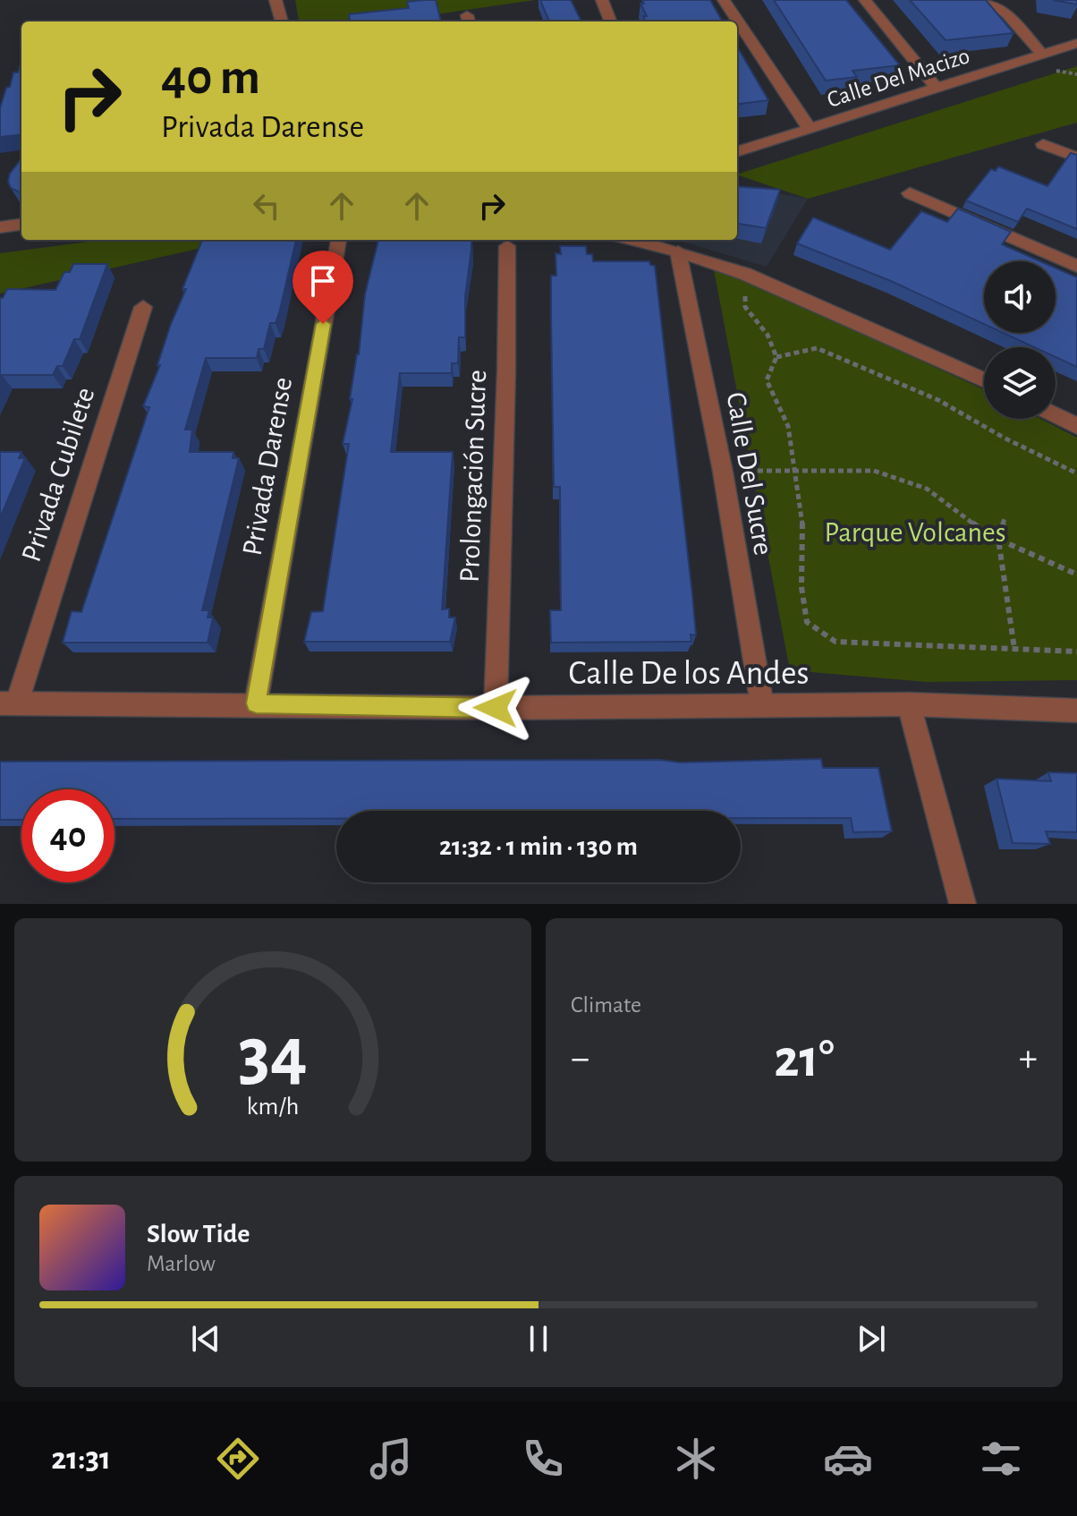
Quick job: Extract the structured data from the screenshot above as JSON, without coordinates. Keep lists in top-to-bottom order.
{
  "streets": {
    "street": [
      "Calle Del Macizo",
      "Privada Darense",
      "Calle Del Sucre",
      "Privada Cubilete",
      "Prolongación Sucre",
      "Calle De los Andes"
    ]
  },
  "crossings": [
    ["Privada Darense", "Calle De los Andes"],
    ["Calle Del Sucre", "Calle De los Andes"],
    ["Privada Cubilete", "Calle De los Andes"],
    ["Prolongación Sucre", "Calle De los Andes"]
  ],
  "parks": ["Parque Volcanes"],
  "page": {
    "turn": ["40 m", "Privada Darense"],
    "limit": "40",
    "trip": "21:32 · 1 min · 130 m",
    "tile": "Climate",
    "heat": ["−", "21°", "+"],
    "song": ["Slow Tide", "Marlow"],
    "tabs": "21:31",
    "gauge": ["34", "km/h"]
  }
}
